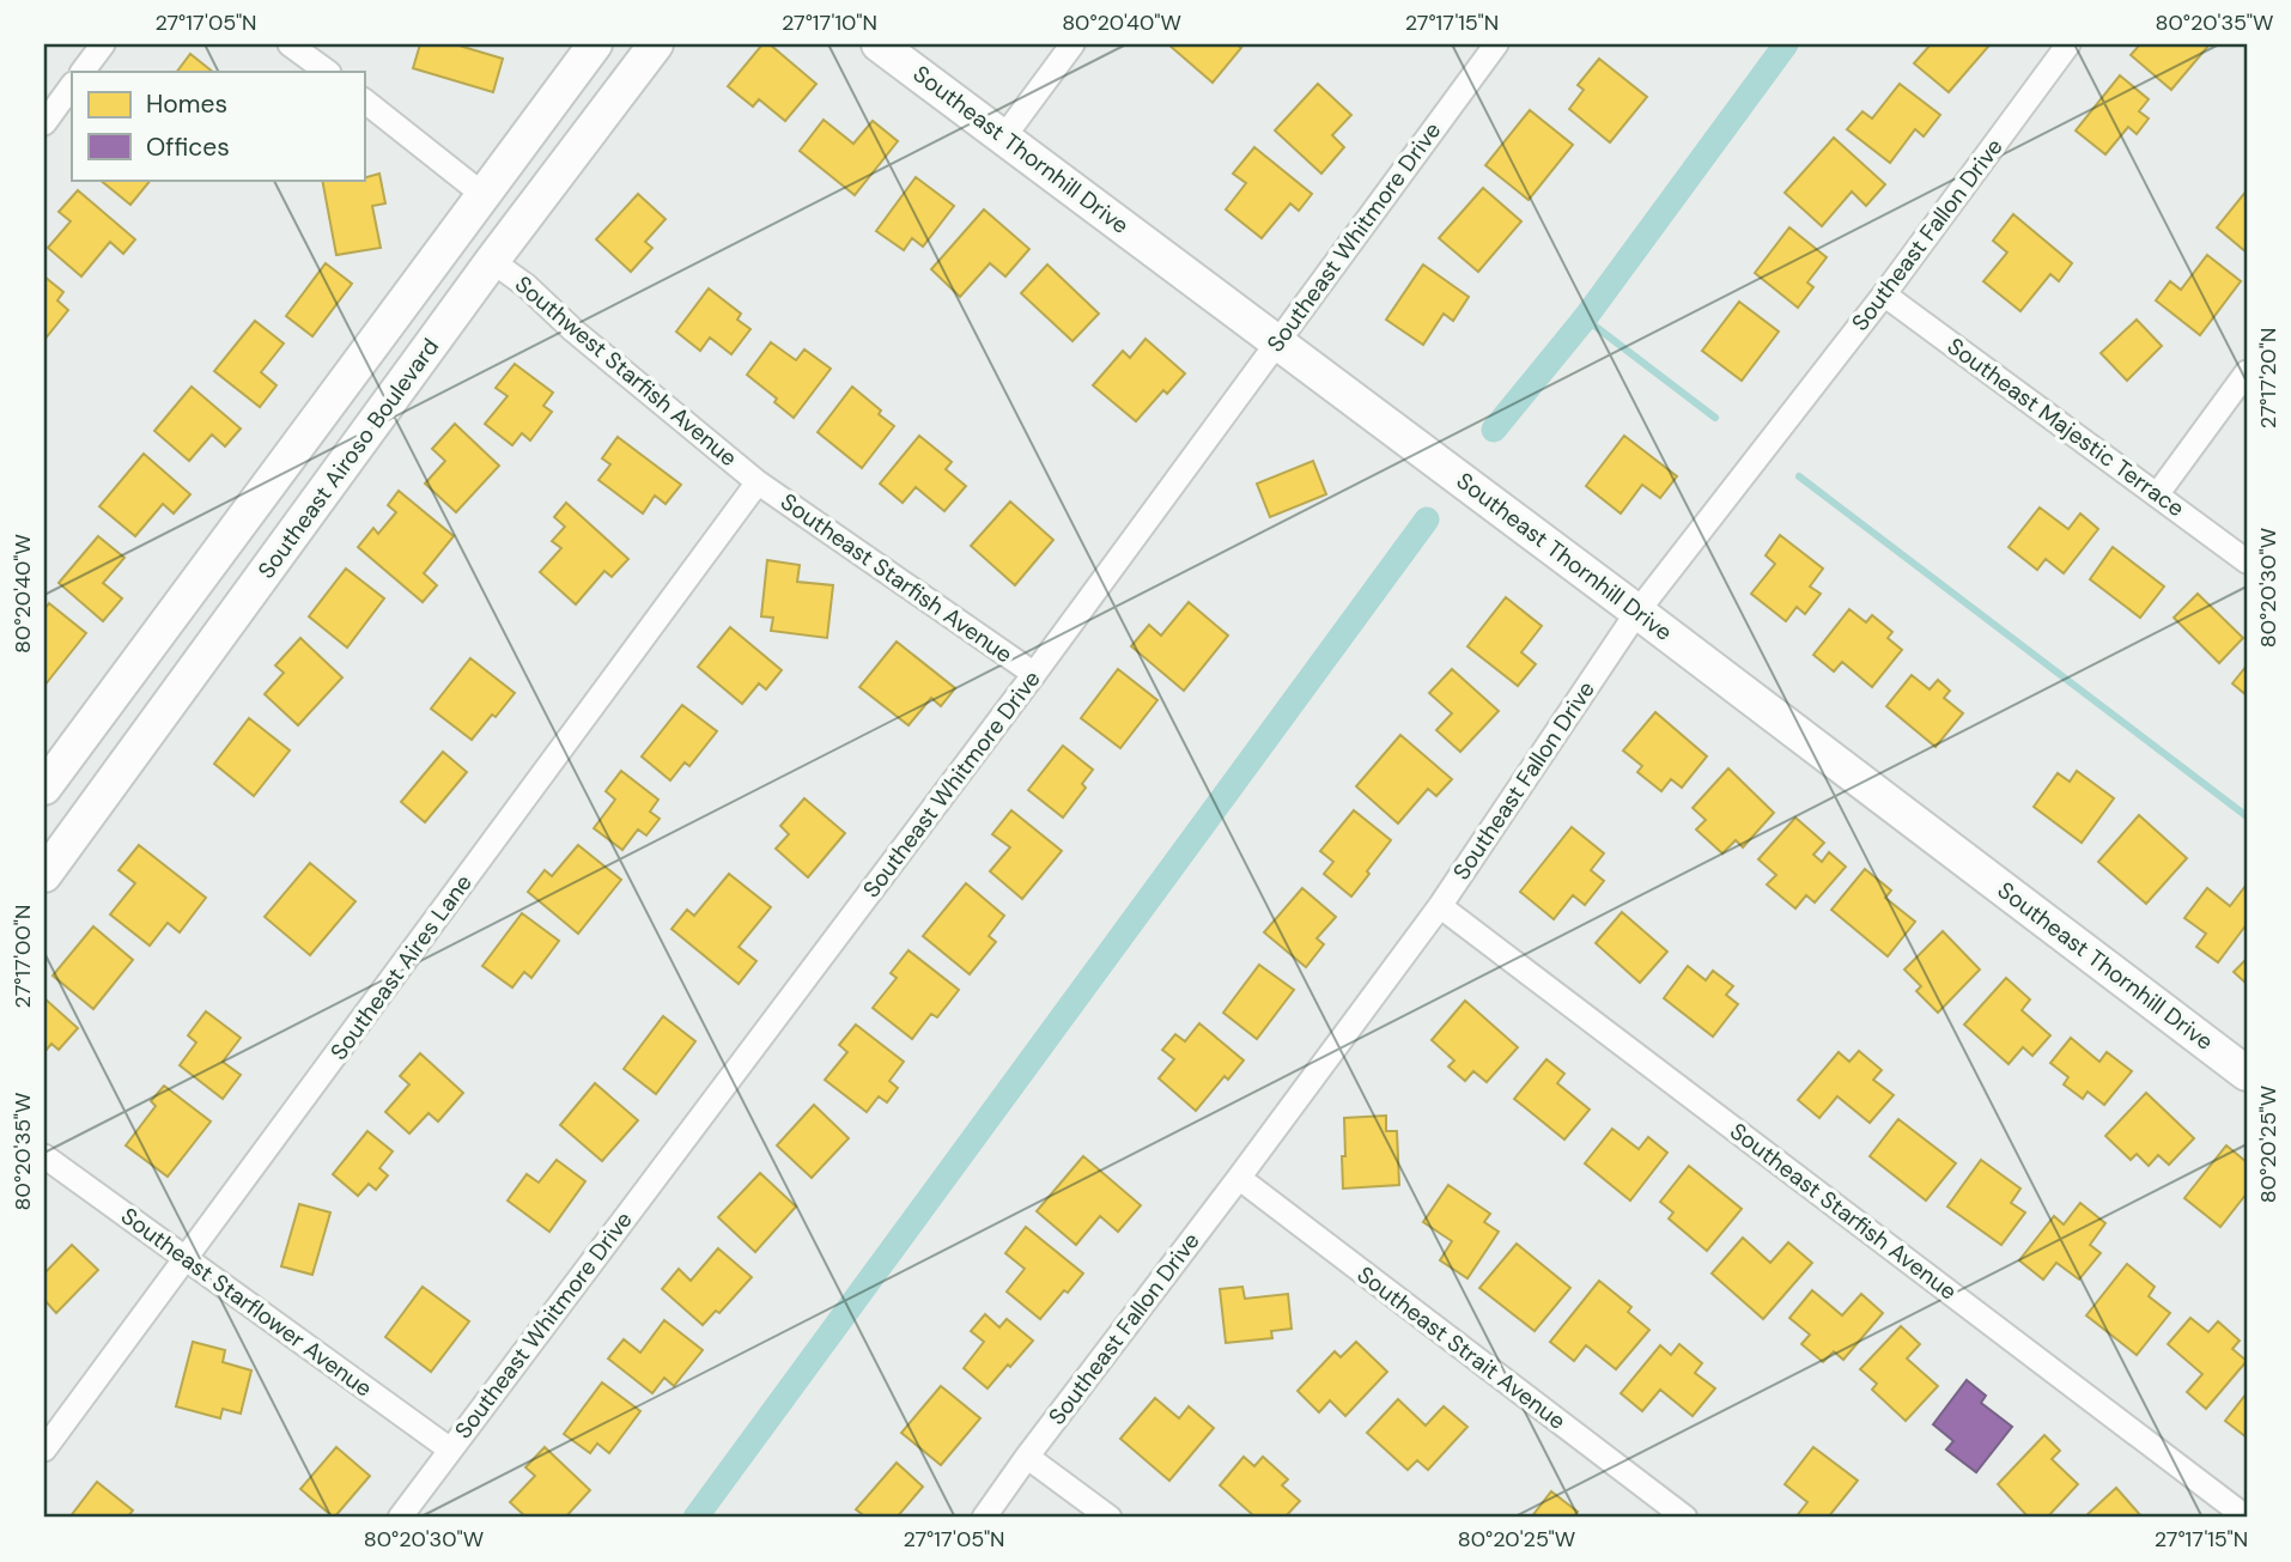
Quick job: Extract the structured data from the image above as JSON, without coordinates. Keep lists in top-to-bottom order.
{
  "streets": {
    "main road": ["Southeast Thornhill Drive", "Southeast Airoso Boulevard"],
    "street": [
      "Southeast Fallon Drive",
      "Southeast Whitmore Drive",
      "Southwest Starfish Avenue",
      "Southeast Majestic Terrace",
      "Southeast Starfish Avenue",
      "Southeast Aires Lane",
      "Southeast Starflower Avenue",
      "Southeast Strait Avenue"
    ]
  },
  "crossings": [
    ["Southeast Thornhill Drive", "Southeast Fallon Drive"],
    ["Southeast Thornhill Drive", "Southeast Whitmore Drive"],
    ["Southeast Fallon Drive", "Southeast Majestic Terrace"],
    ["Southeast Fallon Drive", "Southeast Starfish Avenue"],
    ["Southeast Fallon Drive", "Southeast Strait Avenue"],
    ["Southeast Whitmore Drive", "Southeast Starfish Avenue"],
    ["Southeast Whitmore Drive", "Southeast Starflower Avenue"],
    ["Southwest Starfish Avenue", "Southeast Airoso Boulevard"],
    ["Southwest Starfish Avenue", "Southeast Starfish Avenue"],
    ["Southwest Starfish Avenue", "Southeast Aires Lane"],
    ["Southeast Starfish Avenue", "Southeast Aires Lane"],
    ["Southeast Aires Lane", "Southeast Starflower Avenue"]
  ],
  "legend": ["Homes", "Offices"],
  "coordinates": [
    "27°17'05\"N",
    "27°17'10\"N",
    "80°20'40\"W",
    "27°17'15\"N",
    "80°20'35\"W",
    "27°17'20\"N",
    "80°20'30\"W",
    "27°17'00\"N",
    "80°20'25\"W"
  ]
}
